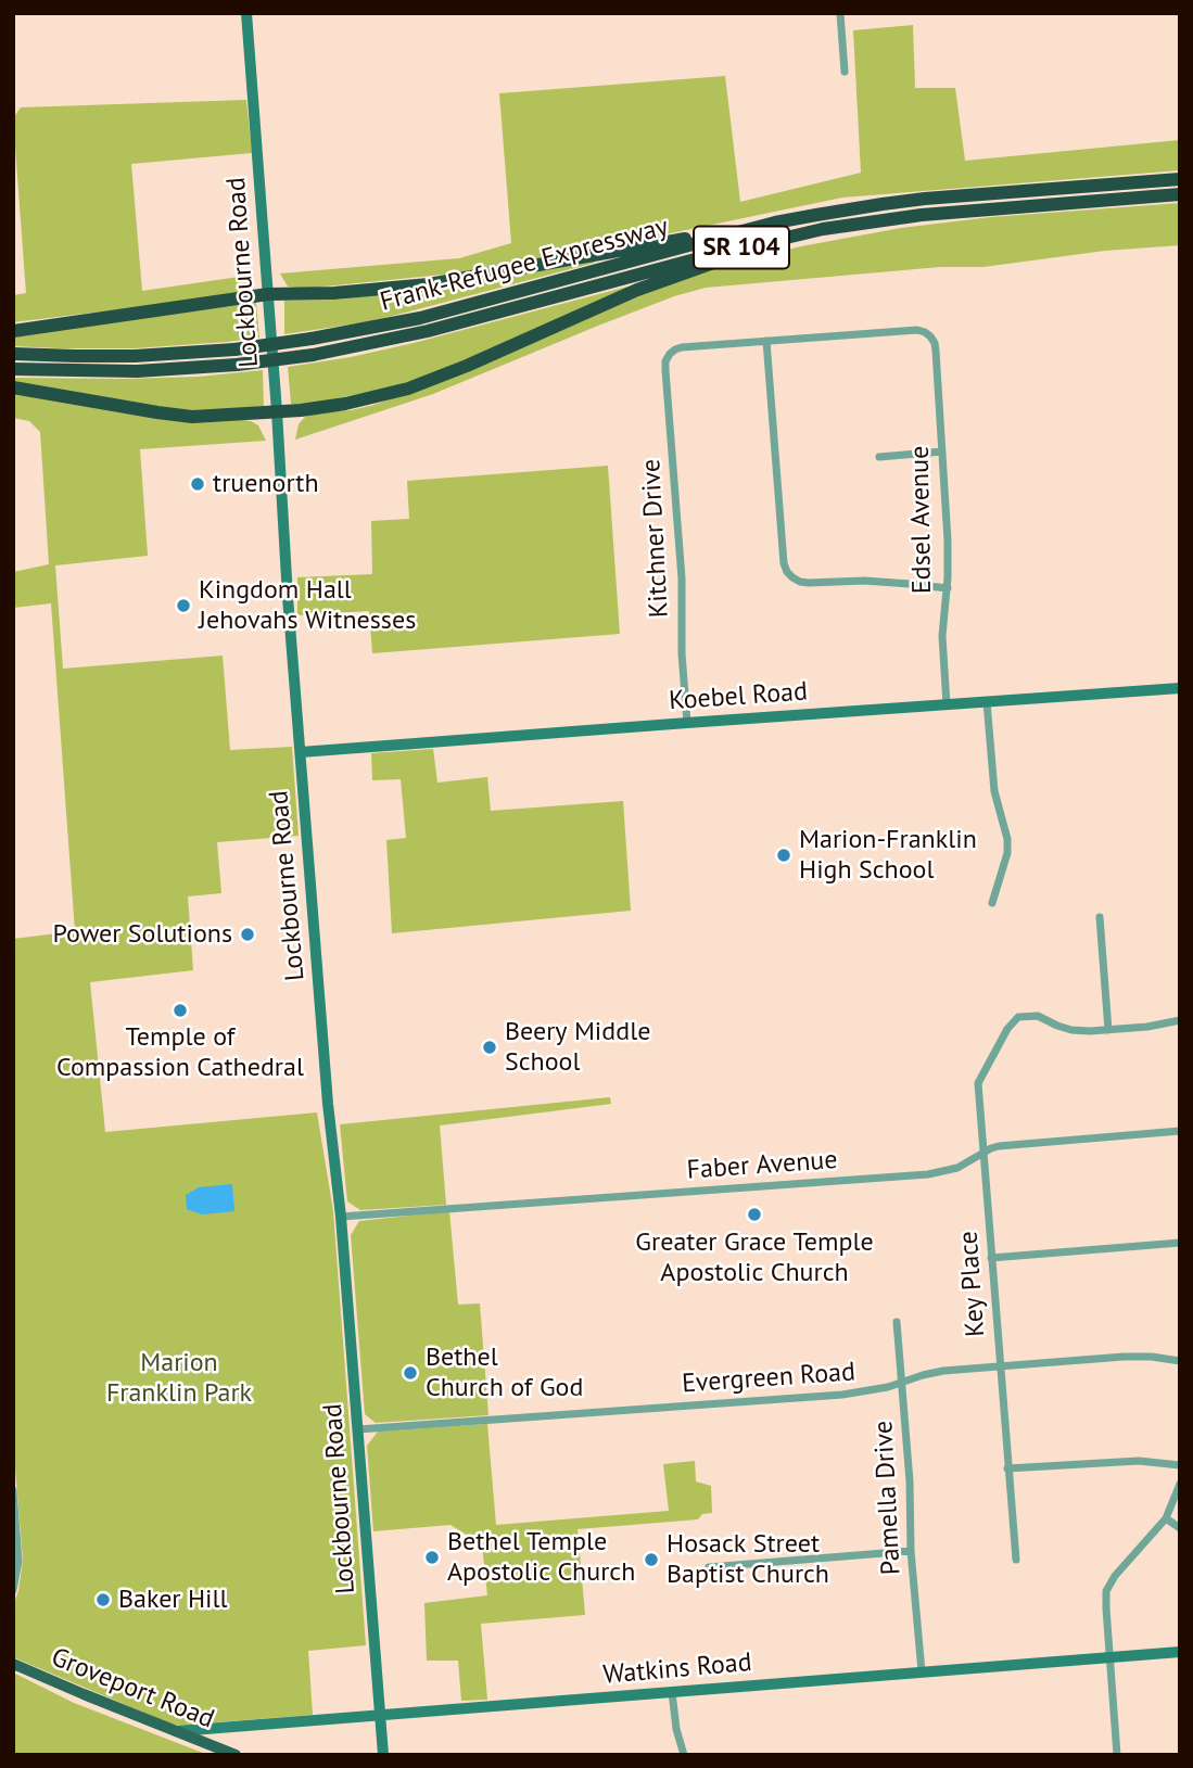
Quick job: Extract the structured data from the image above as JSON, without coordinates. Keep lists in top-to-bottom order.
{
  "streets": {
    "highway": ["SR 104", "Frank-Refugee Expressway"],
    "main road": ["Groveport Road"],
    "street": [
      "Lockbourne Road",
      "Edsel Avenue",
      "Kitchner Drive",
      "Koebel Road",
      "Faber Avenue",
      "Key Place",
      "Evergreen Road",
      "Pamella Drive",
      "Watkins Road"
    ]
  },
  "crossings": [
    ["Lockbourne Road", "Koebel Road"],
    ["Lockbourne Road", "Faber Avenue"],
    ["Lockbourne Road", "Evergreen Road"],
    ["Lockbourne Road", "Watkins Road"],
    ["Edsel Avenue", "Kitchner Drive"],
    ["Edsel Avenue", "Koebel Road"],
    ["Kitchner Drive", "Koebel Road"],
    ["Faber Avenue", "Key Place"],
    ["Key Place", "Evergreen Road"],
    ["Evergreen Road", "Pamella Drive"],
    ["Pamella Drive", "Watkins Road"],
    ["Watkins Road", "Groveport Road"]
  ],
  "parks": ["Marion Franklin Park"],
  "places": [
    "truenorth",
    "Kingdom Hall Jehovahs Witnesses",
    "Marion-Franklin High School",
    "Power Solutions",
    "Temple of Compassion Cathedral",
    "Beery Middle School",
    "Greater Grace Temple Apostolic Church",
    "Bethel Church of God",
    "Bethel Temple Apostolic Church",
    "Hosack Street Baptist Church",
    "Baker Hill"
  ]
}
